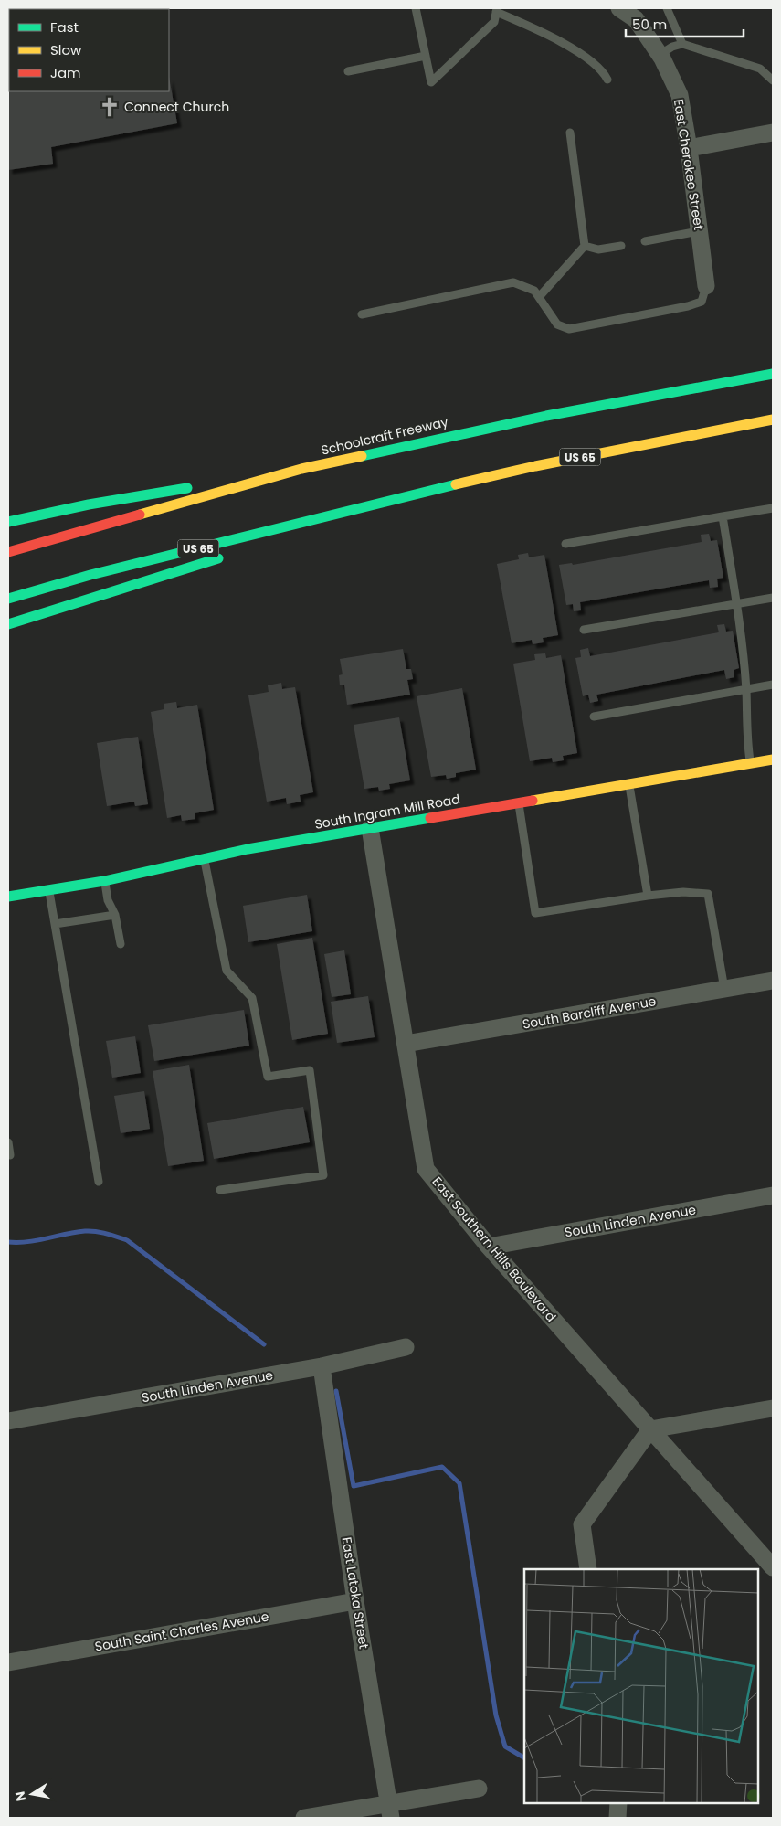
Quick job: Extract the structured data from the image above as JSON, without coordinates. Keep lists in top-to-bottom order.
{
  "streets": {
    "main road": ["Schoolcraft Freeway", "US 65", "South Ingram Mill Road"],
    "street": [
      "East Cherokee Street",
      "South Barcliff Avenue",
      "South Linden Avenue",
      "East Southern Hills Boulevard",
      "East Latoka Street",
      "South Saint Charles Avenue"
    ]
  },
  "crossings": [
    ["South Ingram Mill Road", "East Southern Hills Boulevard"],
    ["South Barcliff Avenue", "East Southern Hills Boulevard"],
    ["South Linden Avenue", "East Southern Hills Boulevard"],
    ["South Linden Avenue", "East Latoka Street"],
    ["East Latoka Street", "South Saint Charles Avenue"]
  ],
  "places": {
    "church": ["Connect Church"]
  },
  "legend": ["Fast", "Slow", "Jam"],
  "scale_bar": "50 m",
  "north": "left"
}
